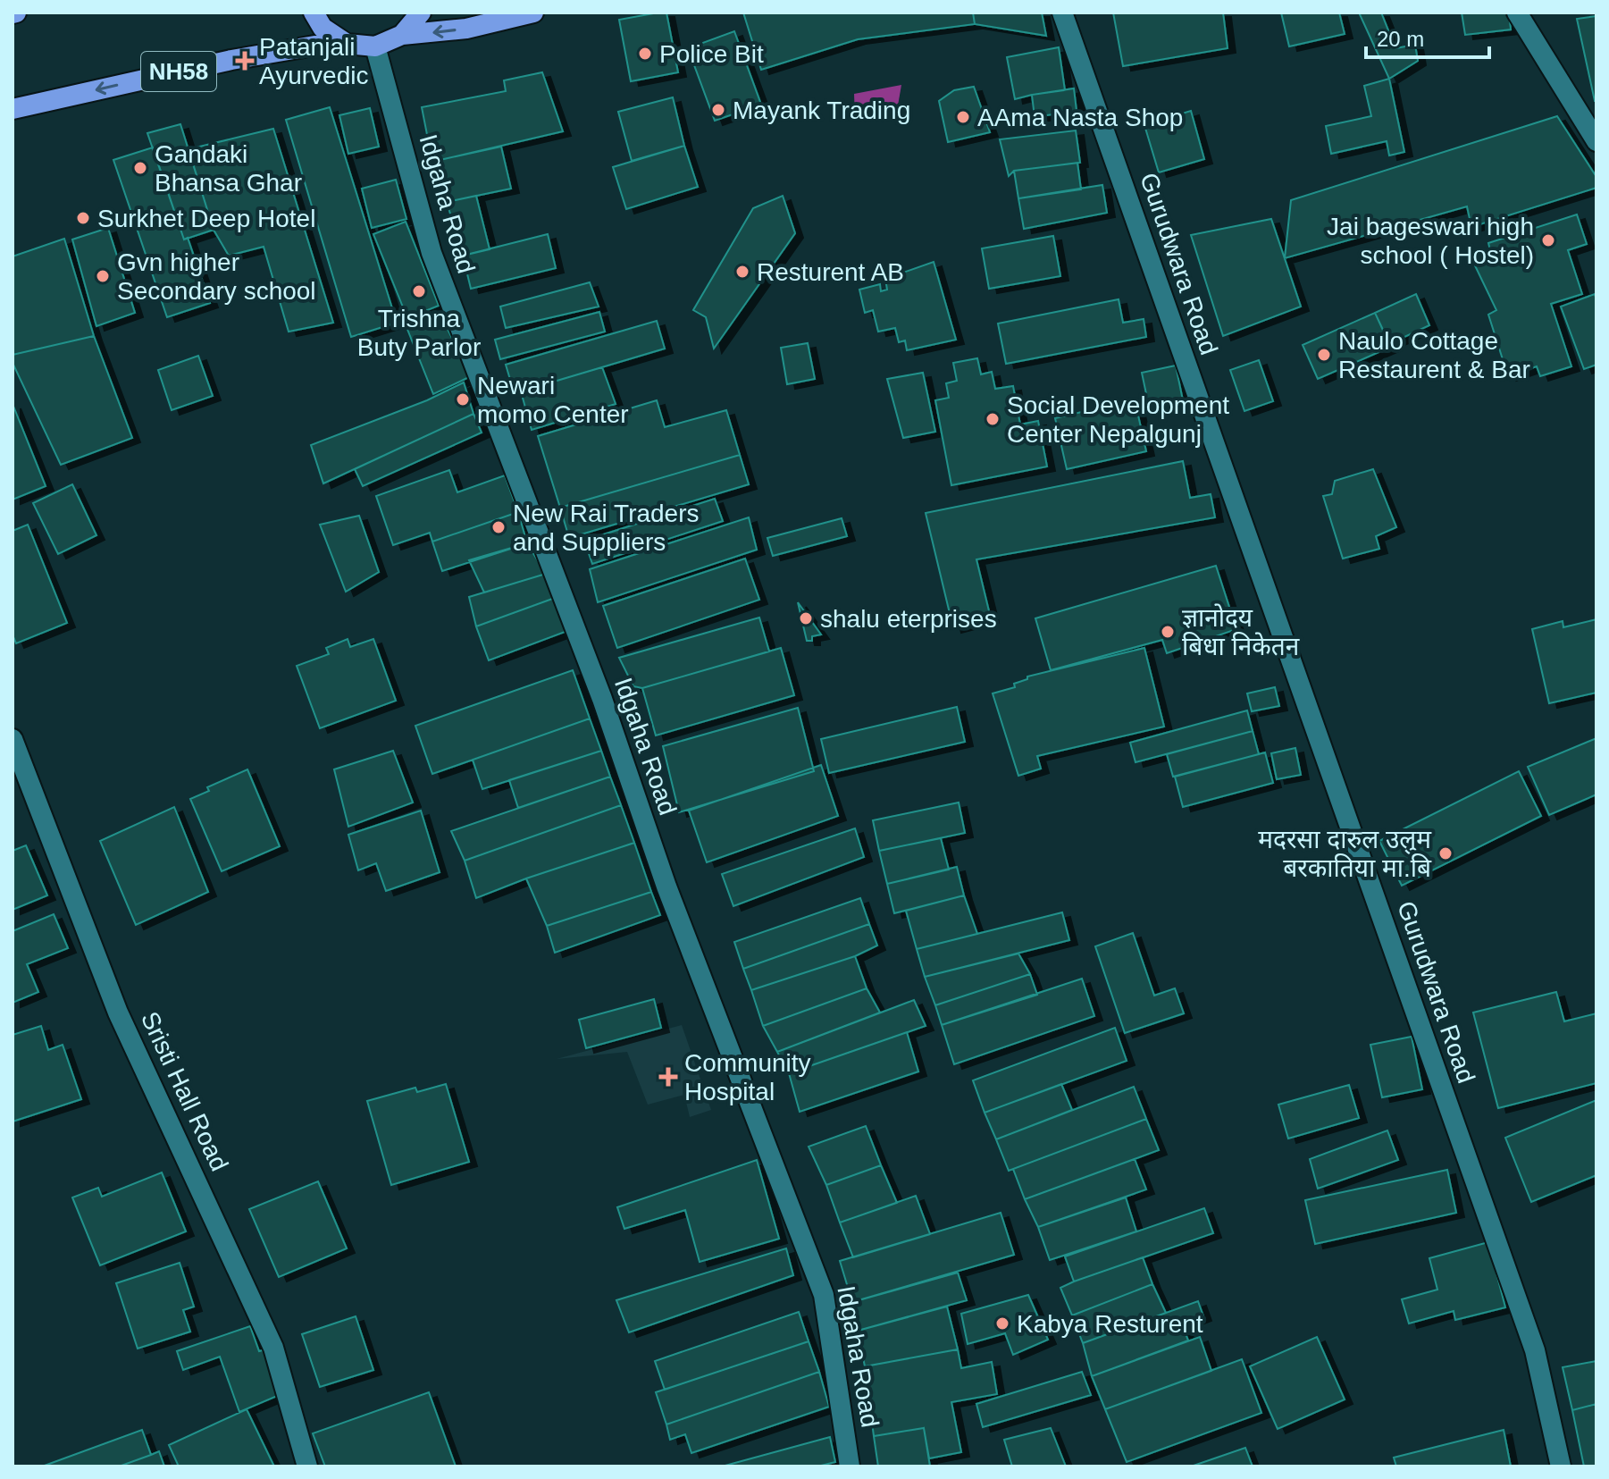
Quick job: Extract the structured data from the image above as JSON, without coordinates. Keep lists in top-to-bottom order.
{
  "streets": {
    "highway": ["NH58"],
    "street": ["Idgaha Road", "Gurudwara Road", "Sristi Hall Road"]
  },
  "crossings": [
    ["NH58", "Idgaha Road"]
  ],
  "places": {
    "other": [
      "Police Bit",
      "Mayank Trading",
      "AAma Nasta Shop",
      "Gandaki Bhansa Ghar",
      "Surkhet Deep Hotel",
      "Jai bageswari high school ( Hostel)",
      "Resturent AB",
      "Gvn higher Secondary school",
      "Trishna Buty Parlor",
      "Naulo Cottage Restaurent & Bar",
      "Newari momo Center",
      "Social Development Center Nepalgunj",
      "New Rai Traders and Suppliers",
      "shalu eterprises",
      "ज्ञानाेदय बिधा निकेतन",
      "मदरसा दारुल उलुम बरकातिया मा.बि",
      "Kabya Resturent"
    ],
    "health": ["Patanjali Ayurvedic", "Community Hospital"]
  },
  "scale_bar": "20 m"
}
